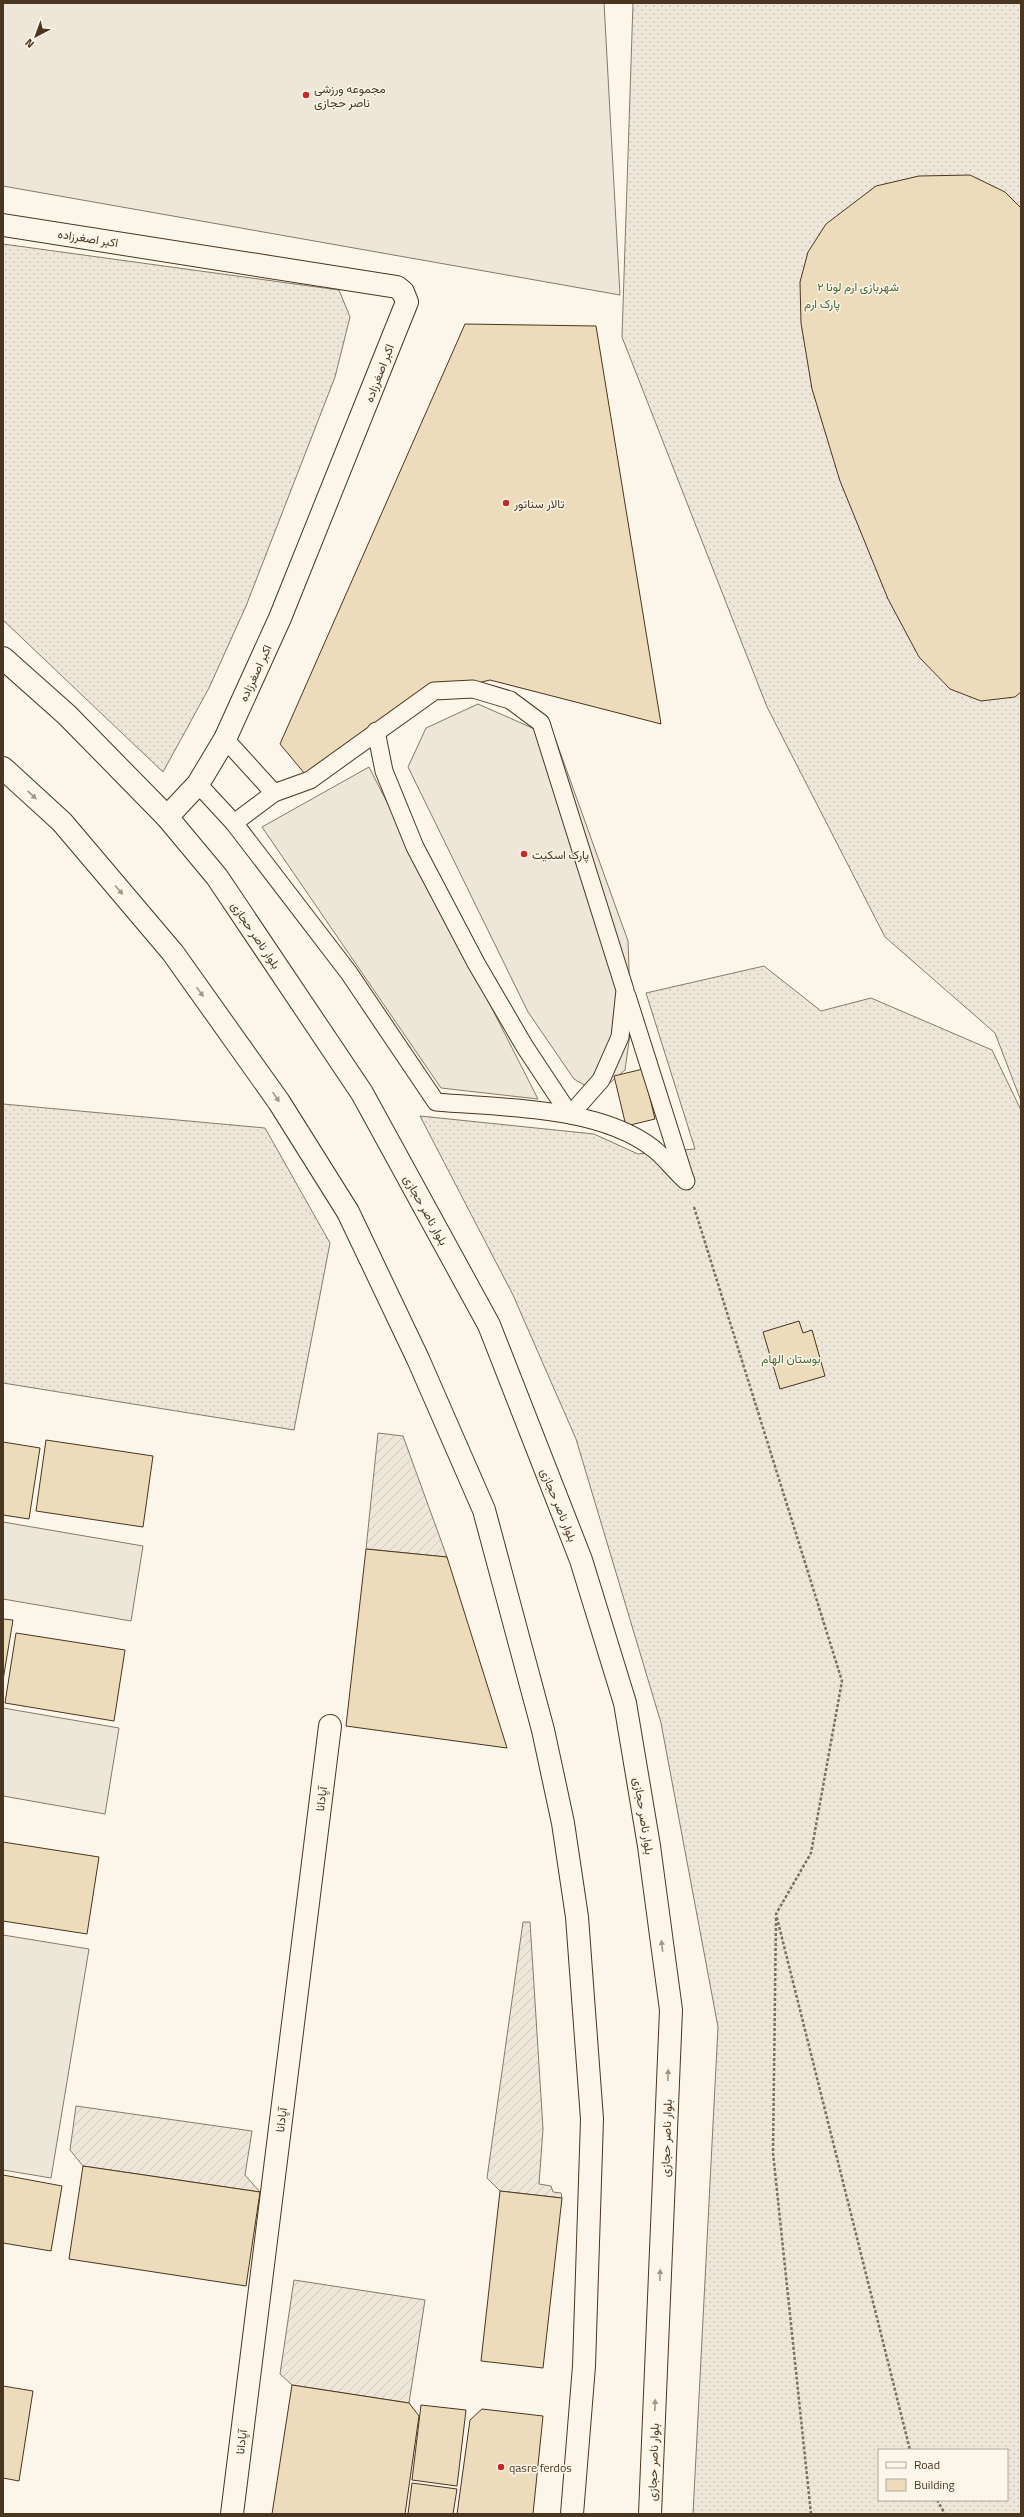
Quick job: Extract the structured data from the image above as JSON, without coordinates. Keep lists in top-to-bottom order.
{
  "streets": {
    "main road": ["اکبر اصغرزاده", "بلوار ناصر حجازی", "آپادانا"]
  },
  "crossings": [
    ["اکبر اصغرزاده", "بلوار ناصر حجازی"]
  ],
  "parks": ["شهربازی ارم لونا ۲", "پارک ارم", "بوستان الهام"],
  "places": [
    "مجموعه ورزشی ناصر حجازی",
    "تالار سناتور",
    "پارک اسکیت",
    "qasre ferdos"
  ],
  "legend": ["Road", "Building"],
  "north": "bottom left"
}
